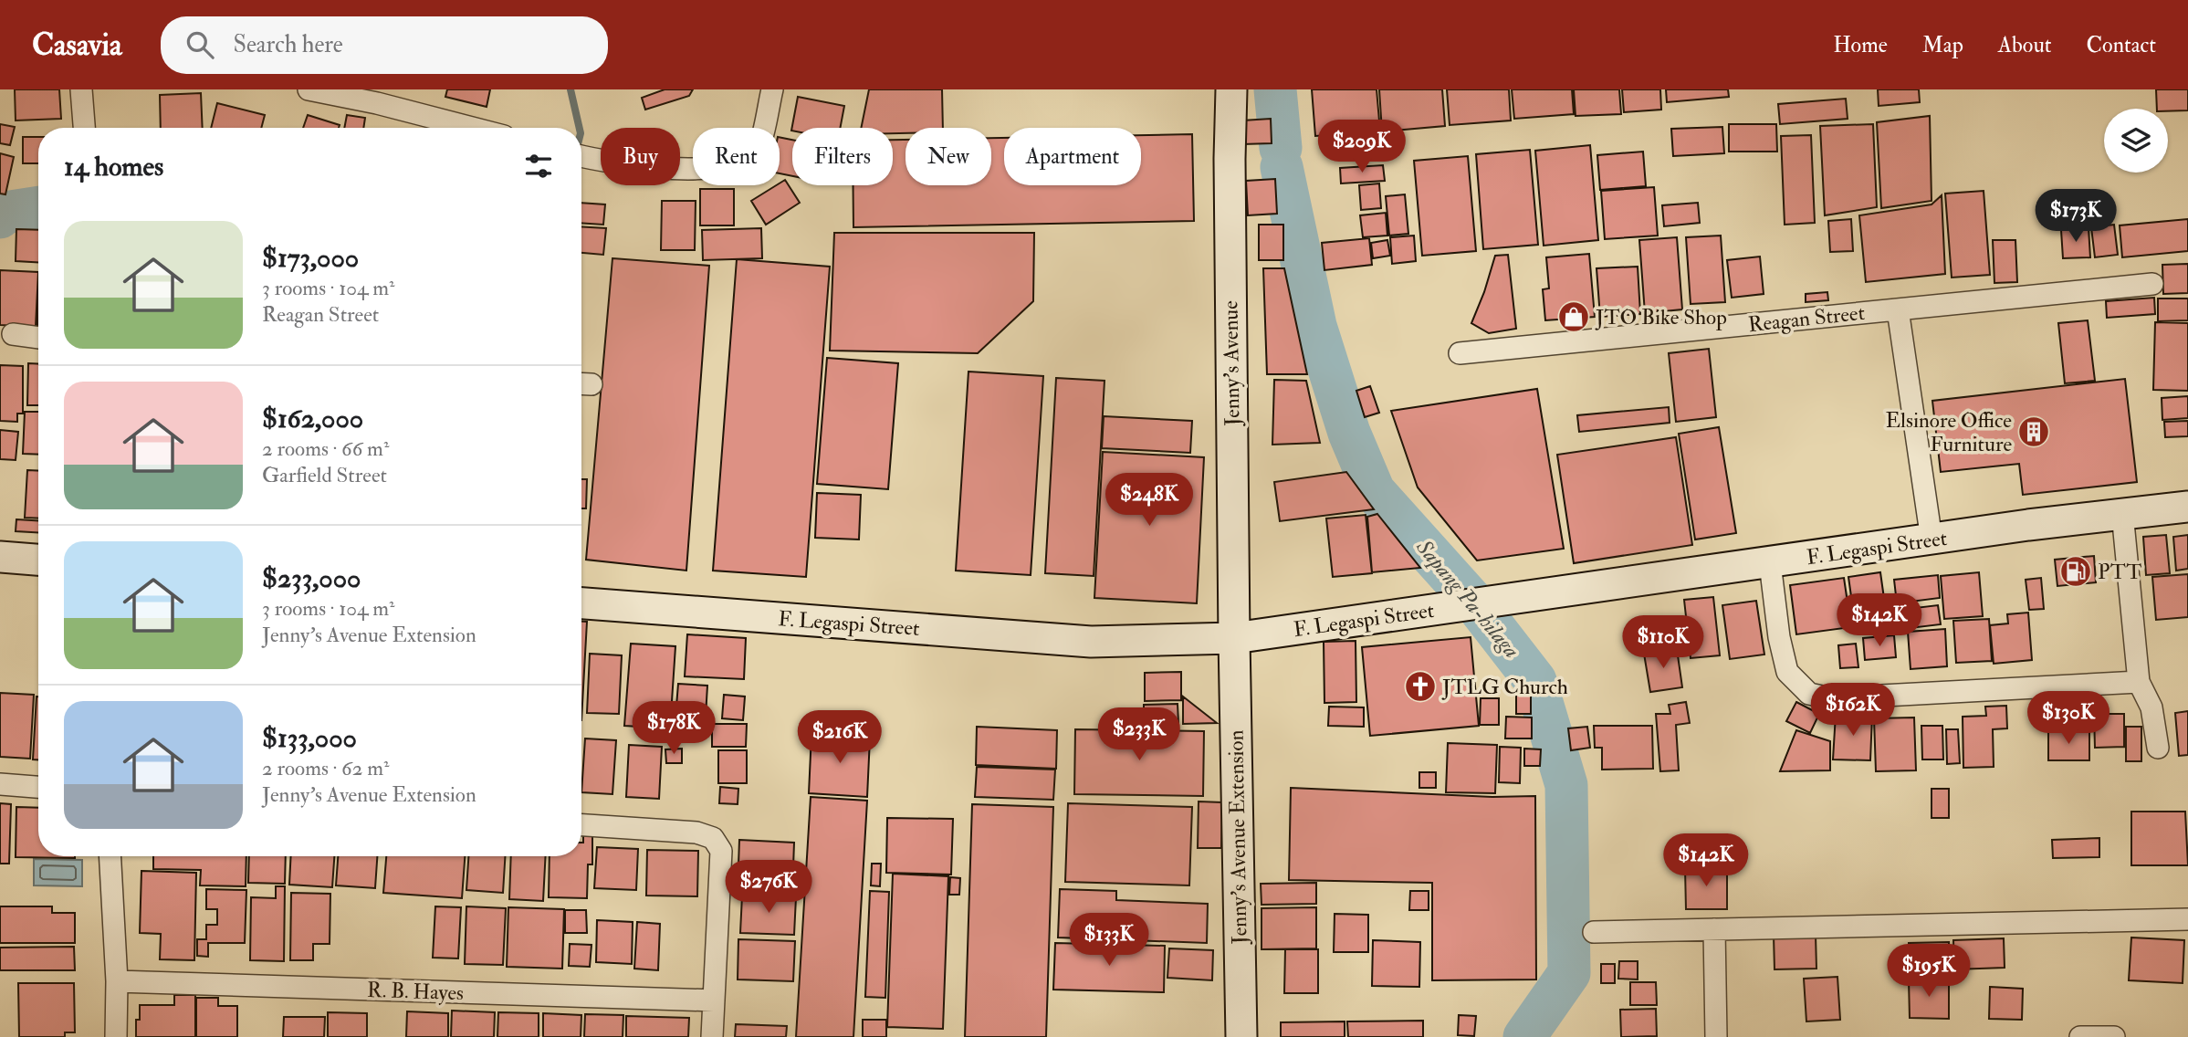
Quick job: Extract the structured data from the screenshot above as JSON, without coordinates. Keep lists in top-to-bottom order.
{
  "streets": {
    "main road": ["Jenny's Avenue", "F. Legaspi Street", "Jenny's Avenue Extension"],
    "street": ["Reagan Street", "R. B. Hayes"]
  },
  "crossings": [
    ["Jenny's Avenue", "F. Legaspi Street"],
    ["Jenny's Avenue", "Jenny's Avenue Extension"],
    ["F. Legaspi Street", "Jenny's Avenue Extension"]
  ],
  "water": ["Sapang Pa-hilaga"],
  "places": {
    "shop": ["JTO Bike Shop"],
    "building": ["Elsinore Office Furniture"],
    "fuel station": ["PTT"],
    "church": ["JTLG Church"]
  },
  "page": {
    "header": "Casavia",
    "search": "Search here",
    "nav": [
      "Home",
      "Map",
      "About",
      "Contact"
    ],
    "price": [
      "$209K",
      "$173K",
      "$248K",
      "$142K",
      "$110K",
      "$162K",
      "$130K",
      "$178K",
      "$233K",
      "$216K",
      "$142K",
      "$276K",
      "$133K",
      "$195K"
    ],
    "chip": [
      "Buy",
      "Rent",
      "Filters",
      "New",
      "Apartment"
    ],
    "heading": "14 homes",
    "list": [
      {
        "name": "$173,000",
        "note": "3 rooms · 104 m² · Reagan Street"
      },
      {
        "name": "$162,000",
        "note": "2 rooms · 66 m² · Garfield Street"
      },
      {
        "name": "$233,000",
        "note": "3 rooms · 104 m² · Jenny's Avenue Extension"
      },
      {
        "name": "$133,000",
        "note": "2 rooms · 62 m² · Jenny's Avenue Extension"
      }
    ]
  }
}
